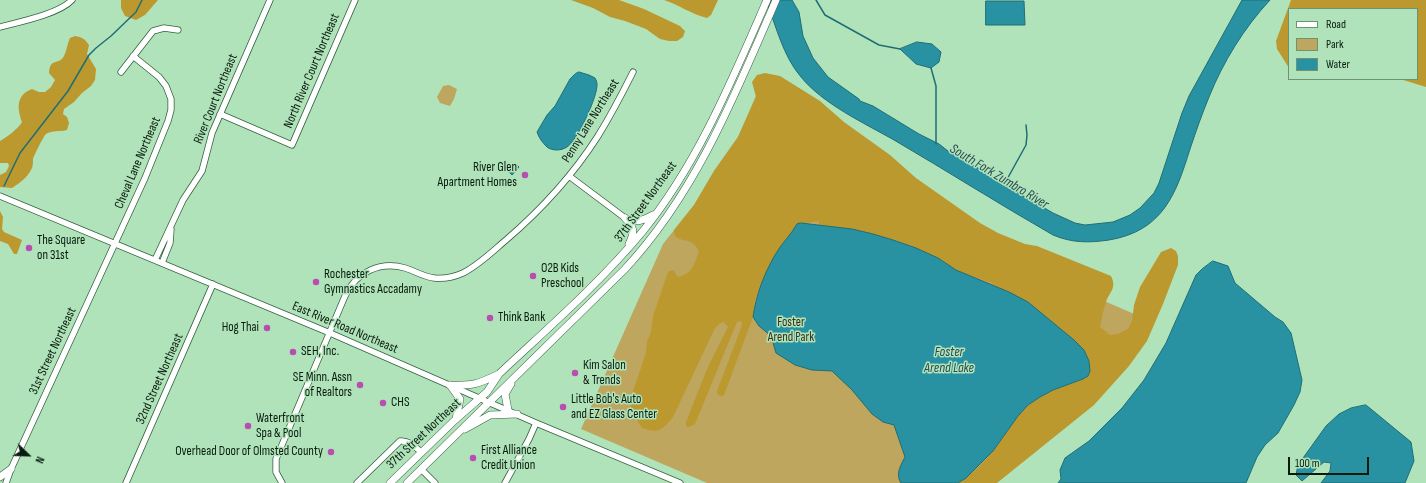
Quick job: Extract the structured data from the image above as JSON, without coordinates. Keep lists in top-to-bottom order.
{
  "streets": {
    "main road": ["37th Street Northeast"],
    "street": [
      "North River Court Northeast",
      "River Court Northeast",
      "Penny Lane Northeast",
      "Cheval Lane Northeast",
      "East River Road Northeast",
      "31st Street Northeast",
      "32nd Street Northeast"
    ]
  },
  "crossings": [
    ["North River Court Northeast", "River Court Northeast"],
    ["River Court Northeast", "East River Road Northeast"],
    ["Penny Lane Northeast", "East River Road Northeast"],
    ["Cheval Lane Northeast", "East River Road Northeast"],
    ["Cheval Lane Northeast", "31st Street Northeast"],
    ["37th Street Northeast", "East River Road Northeast"],
    ["East River Road Northeast", "31st Street Northeast"],
    ["East River Road Northeast", "32nd Street Northeast"]
  ],
  "water": ["South Fork Zumbro River", "Foster Arend Lake"],
  "parks": ["Foster Arend Park"],
  "places": [
    "River Glen Apartment Homes",
    "The Square on 31st",
    "O2B Kids Preschool",
    "Rochester Gymnastics Accadamy",
    "Think Bank",
    "Hog Thai",
    "SEH, Inc.",
    "Kim Salon & Trends",
    "SE Minn. Assn of Realtors",
    "CHS",
    "Little Bob's Auto and EZ Glass Center",
    "Waterfront Spa & Pool",
    "Overhead Door of Olmsted County",
    "First Alliance Credit Union"
  ],
  "legend": ["Road", "Park", "Water"],
  "scale_bar": "100 m",
  "north": "bottom right"
}
